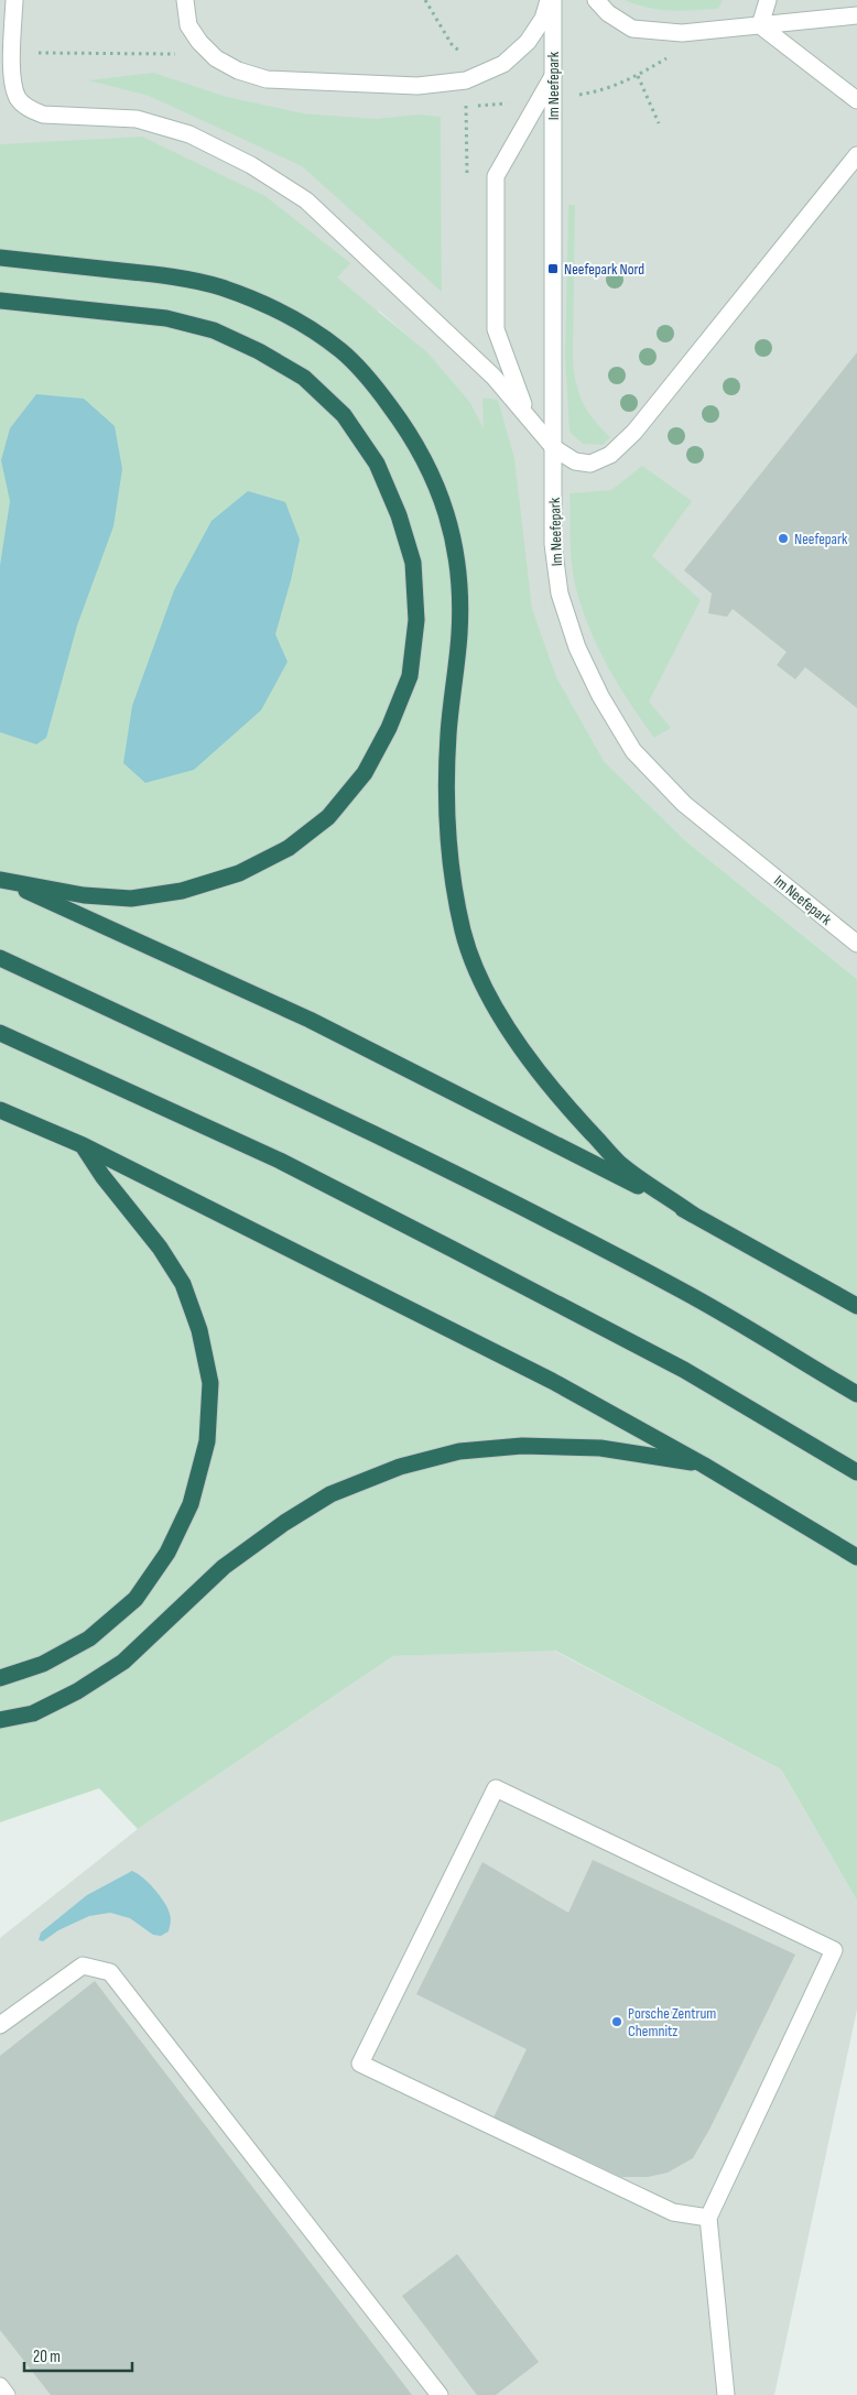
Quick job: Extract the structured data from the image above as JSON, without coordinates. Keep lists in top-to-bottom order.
{
  "streets": {
    "street": ["Im Neefepark"]
  },
  "places": {
    "transit": ["Neefepark Nord"],
    "other": ["Neefepark", "Porsche Zentrum Chemnitz"]
  },
  "scale_bar": "20 m"
}
